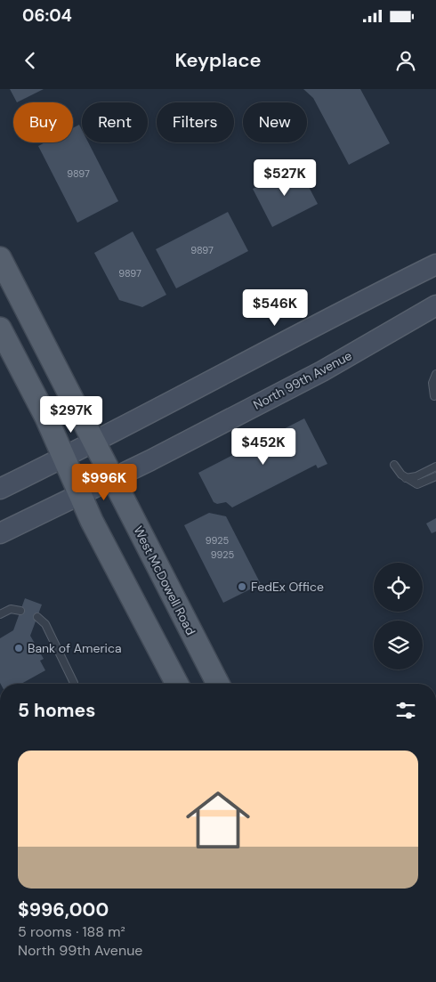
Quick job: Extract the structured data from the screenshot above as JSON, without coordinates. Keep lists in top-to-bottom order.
{
  "streets": {
    "main road": ["North 99th Avenue", "West McDowell Road"]
  },
  "crossings": [
    ["North 99th Avenue", "West McDowell Road"]
  ],
  "places": ["FedEx Office", "Bank of America"],
  "house_numbers": [
    "9897",
    "9897",
    "9897",
    "9925",
    "9925"
  ],
  "page": {
    "status": "06:04",
    "header": "Keyplace",
    "chip": [
      "Buy",
      "Rent",
      "Filters",
      "New"
    ],
    "price": [
      "$527K",
      "$546K",
      "$297K",
      "$452K",
      "$996K"
    ],
    "heading": "5 homes",
    "list": [
      {
        "name": "$996,000",
        "note": "5 rooms · 188 m² · North 99th Avenue"
      }
    ]
  }
}
